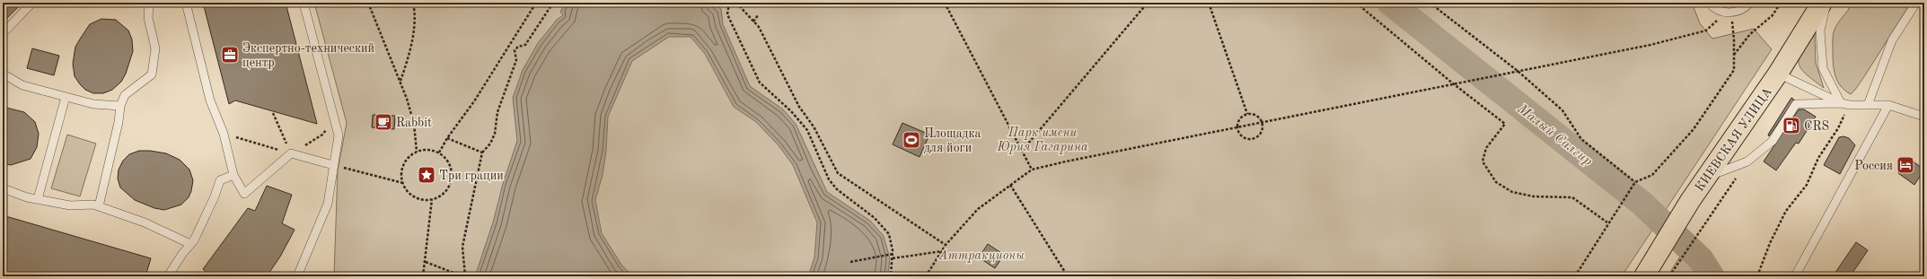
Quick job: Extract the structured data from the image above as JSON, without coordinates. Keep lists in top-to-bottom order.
{
  "streets": {
    "main road": ["КИЕВСКАЯ УЛИЦА"]
  },
  "water": ["Малый Салгир"],
  "parks": ["Парк имени Юрия Гагарина", "Аттракционы"],
  "places": {
    "office": ["Экспертно-технический центр"],
    "cafe": ["Rabbit"],
    "fuel station": ["CRS"],
    "sports": ["Площадка для йоги"],
    "hotel": ["Россия"],
    "place": ["Три грации"]
  }
}
